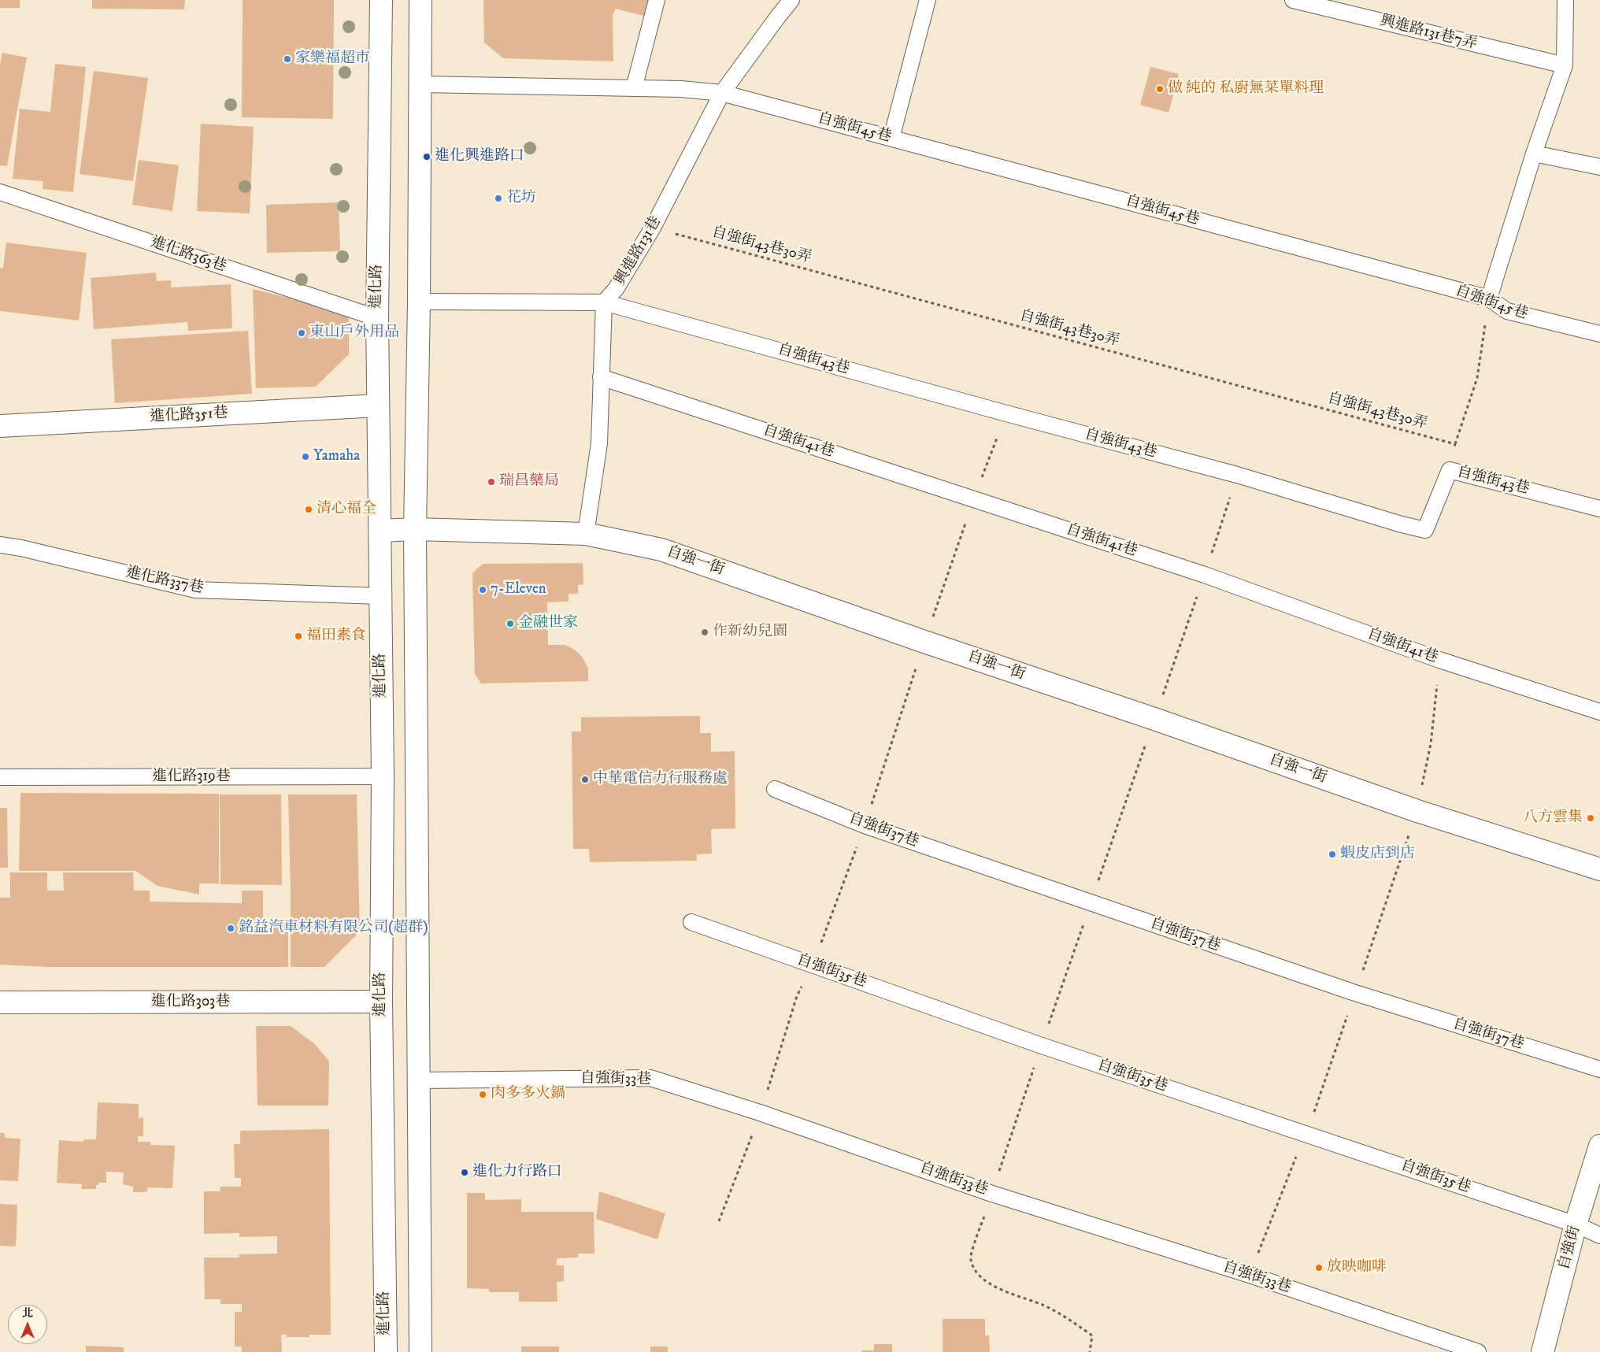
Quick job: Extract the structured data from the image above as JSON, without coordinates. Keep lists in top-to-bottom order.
{
  "streets": {
    "main road": [
      "進化路",
      "進化路351巷",
      "自強一街",
      "進化路303巷",
      "自強街"
    ],
    "lane": [
      "興進路131巷7弄",
      "自強街45巷",
      "興進路131巷",
      "進化路363巷",
      "自強街43巷",
      "自強街41巷",
      "進化路337巷",
      "進化路319巷",
      "自強街37巷",
      "自強街35巷",
      "自強街33巷"
    ],
    "path": ["自強街43巷30弄"]
  },
  "crossings": [
    ["自強街45巷", "興進路131巷"],
    ["自強街43巷30弄", "興進路131巷"],
    ["興進路131巷", "自強街43巷"],
    ["進化路363巷", "進化路"],
    ["進化路", "進化路351巷"],
    ["進化路", "自強一街"],
    ["進化路", "進化路337巷"],
    ["進化路", "進化路319巷"],
    ["進化路", "進化路303巷"],
    ["自強街35巷", "自強街"]
  ],
  "places": [
    "家樂福超市",
    "做 純的 私廚無菜單料理",
    "進化興進路口",
    "花坊",
    "東山戶外用品",
    "Yamaha",
    "瑞昌藥局",
    "清心福全",
    "7-Eleven",
    "金融世家",
    "作新幼兒園",
    "福田素食",
    "中華電信力行服務處",
    "八方雲集",
    "蝦皮店到店",
    "銘益汽車材料有限公司(超群)",
    "肉多多火鍋",
    "進化力行路口",
    "放映咖啡"
  ],
  "north": "top"
}
